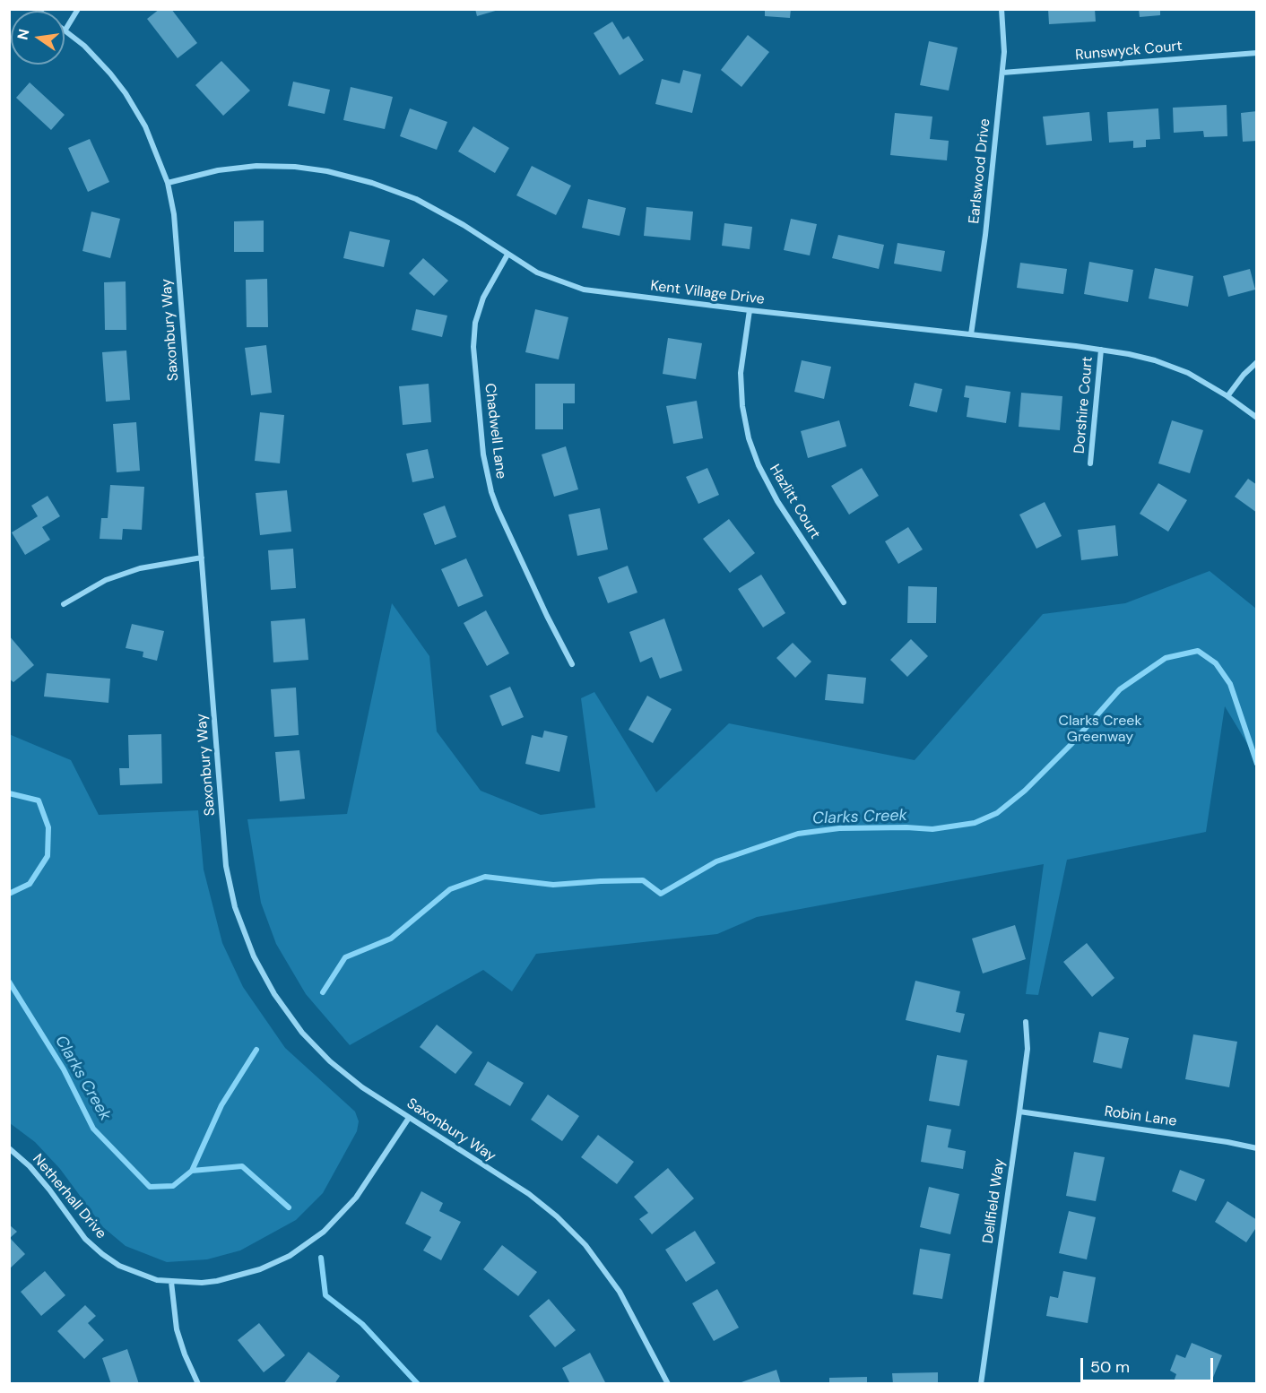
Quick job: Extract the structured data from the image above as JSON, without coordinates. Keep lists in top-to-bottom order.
{
  "streets": {
    "street": [
      "Runswyck Court",
      "Earlswood Drive",
      "Kent Village Drive",
      "Saxonbury Way",
      "Dorshire Court",
      "Chadwell Lane",
      "Hazlitt Court",
      "Robin Lane",
      "Netherhall Drive",
      "Dellfield Way"
    ]
  },
  "crossings": [
    ["Runswyck Court", "Earlswood Drive"],
    ["Earlswood Drive", "Kent Village Drive"],
    ["Kent Village Drive", "Saxonbury Way"],
    ["Kent Village Drive", "Dorshire Court"],
    ["Kent Village Drive", "Chadwell Lane"],
    ["Kent Village Drive", "Hazlitt Court"],
    ["Saxonbury Way", "Netherhall Drive"],
    ["Robin Lane", "Dellfield Way"]
  ],
  "water": ["Clarks Creek"],
  "parks": ["Clarks Creek Greenway"],
  "scale_bar": "50 m",
  "north": "left"
}
